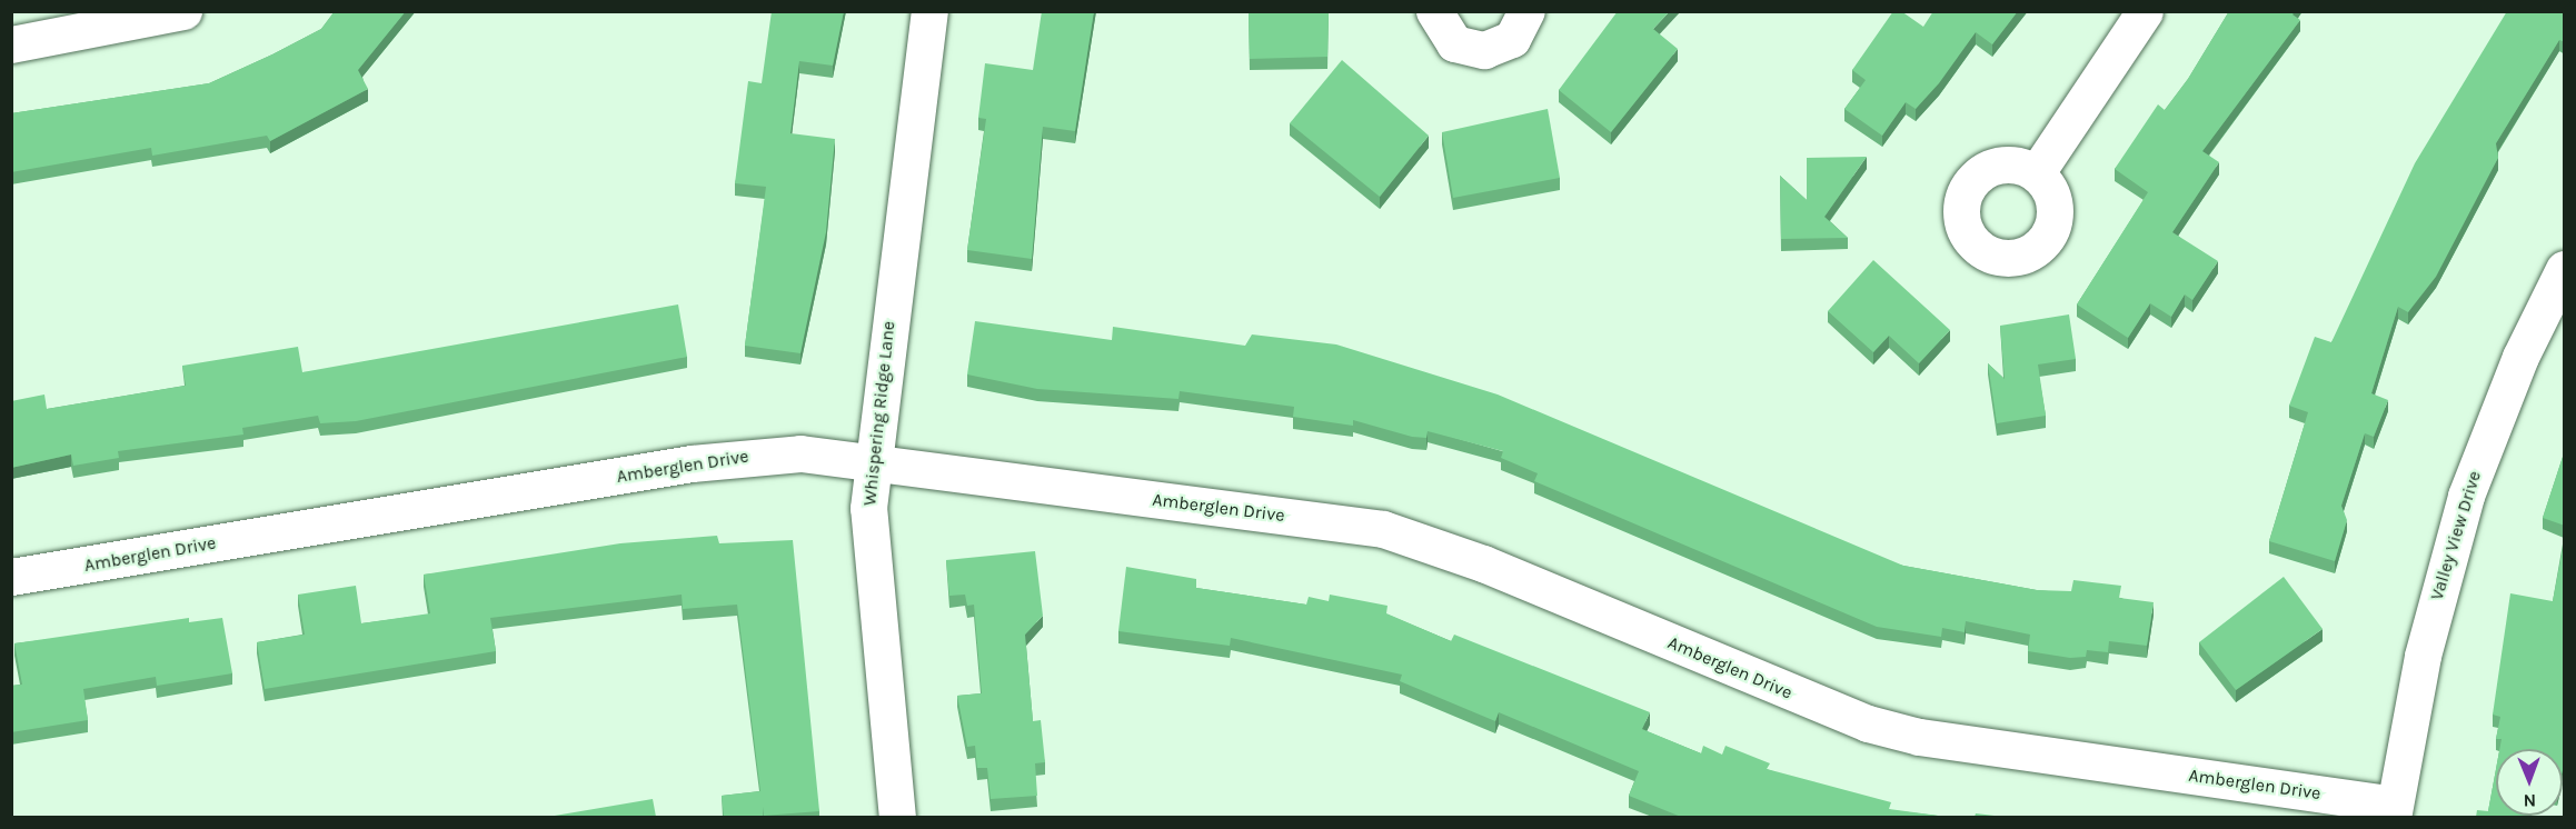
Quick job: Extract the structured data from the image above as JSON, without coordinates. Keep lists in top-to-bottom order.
{
  "streets": {
    "street": ["Whispering Ridge Lane", "Amberglen Drive", "Valley View Drive"]
  },
  "crossings": [
    ["Whispering Ridge Lane", "Amberglen Drive"],
    ["Amberglen Drive", "Valley View Drive"]
  ],
  "north": "bottom"
}
